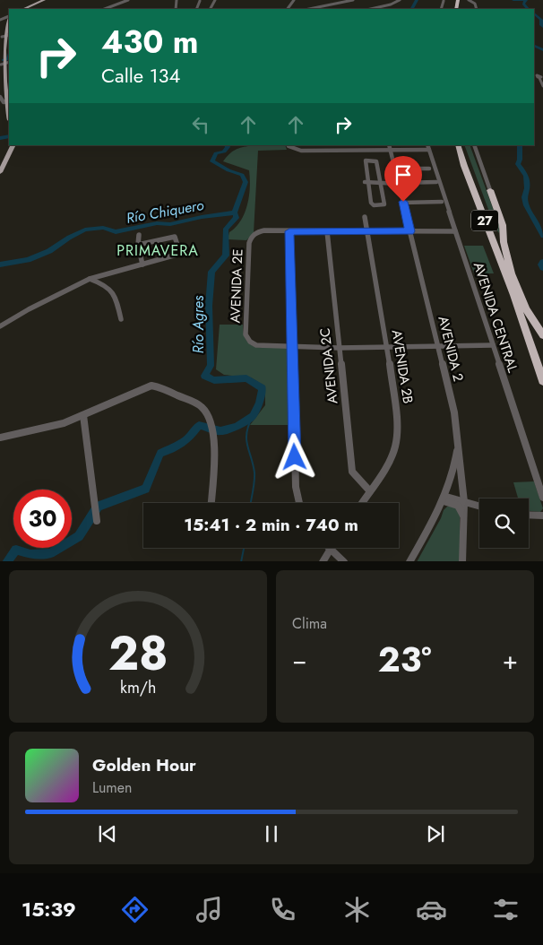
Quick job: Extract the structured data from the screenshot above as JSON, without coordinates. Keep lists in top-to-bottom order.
{
  "streets": {
    "highway": ["27"],
    "street": [
      "AVENIDA 2E",
      "AVENIDA CENTRAL",
      "AVENIDA 2",
      "AVENIDA 2C",
      "AVENIDA 2B"
    ]
  },
  "crossings": [
    ["AVENIDA 2C", "AVENIDA 2B"]
  ],
  "districts": ["PRIMAVERA"],
  "water": ["Río Chiquero", "Río Agres"],
  "page": {
    "turn": ["430 m", "Calle 134"],
    "limit": "30",
    "trip": "15:41 · 2 min · 740 m",
    "tile": "Clima",
    "heat": ["−", "23°", "+"],
    "song": ["Golden Hour", "Lumen"],
    "tabs": "15:39",
    "gauge": ["28", "km/h"]
  }
}
